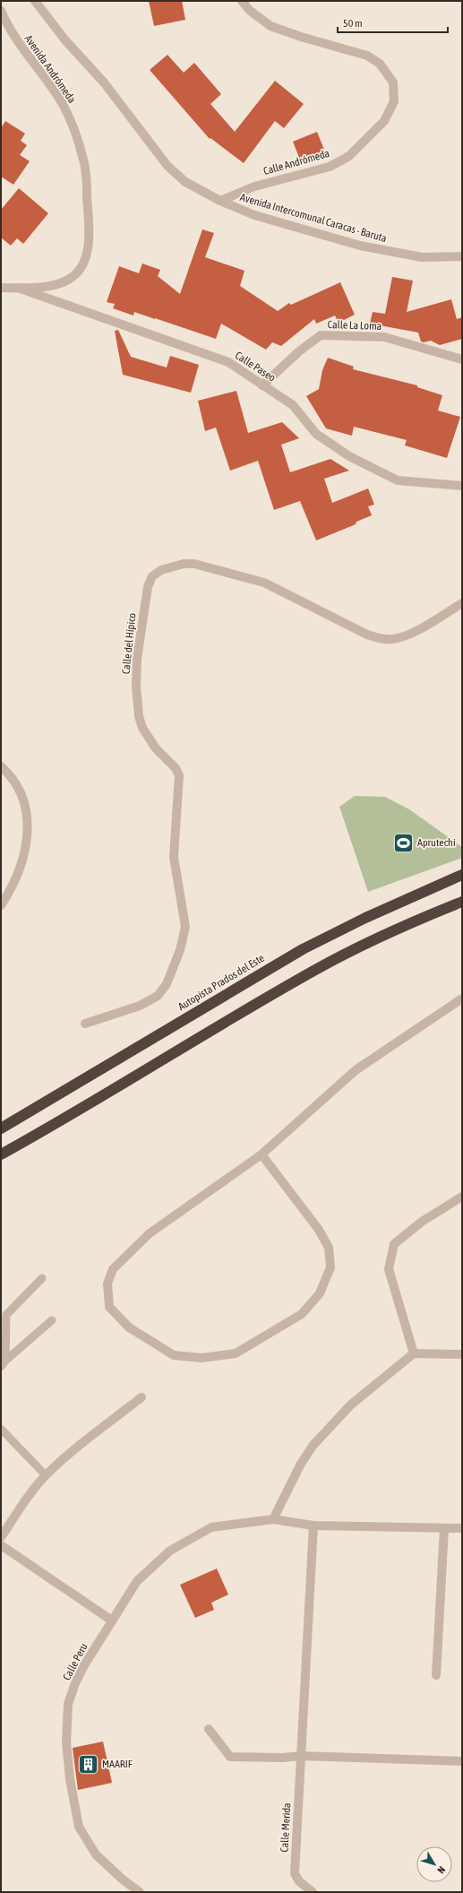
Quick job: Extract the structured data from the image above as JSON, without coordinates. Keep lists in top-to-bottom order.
{
  "streets": {
    "highway": ["Autopista Prados del Este"],
    "street": [
      "Avenida Andrómeda",
      "Calle Andrómeda",
      "Avenida Intercomunal Caracas - Baruta",
      "Calle La Loma",
      "Calle Paseo",
      "Calle del Hípico",
      "Calle Peru",
      "Calle Merida"
    ]
  },
  "crossings": [
    ["Avenida Andrómeda", "Calle Paseo"],
    ["Calle Andrómeda", "Avenida Intercomunal Caracas - Baruta"],
    ["Calle La Loma", "Calle Paseo"],
    ["Calle Peru", "Calle Merida"]
  ],
  "places": {
    "sports": ["Aprutechi"],
    "building": ["MAARIF"]
  },
  "scale_bar": "50 m",
  "north": "bottom right"
}
